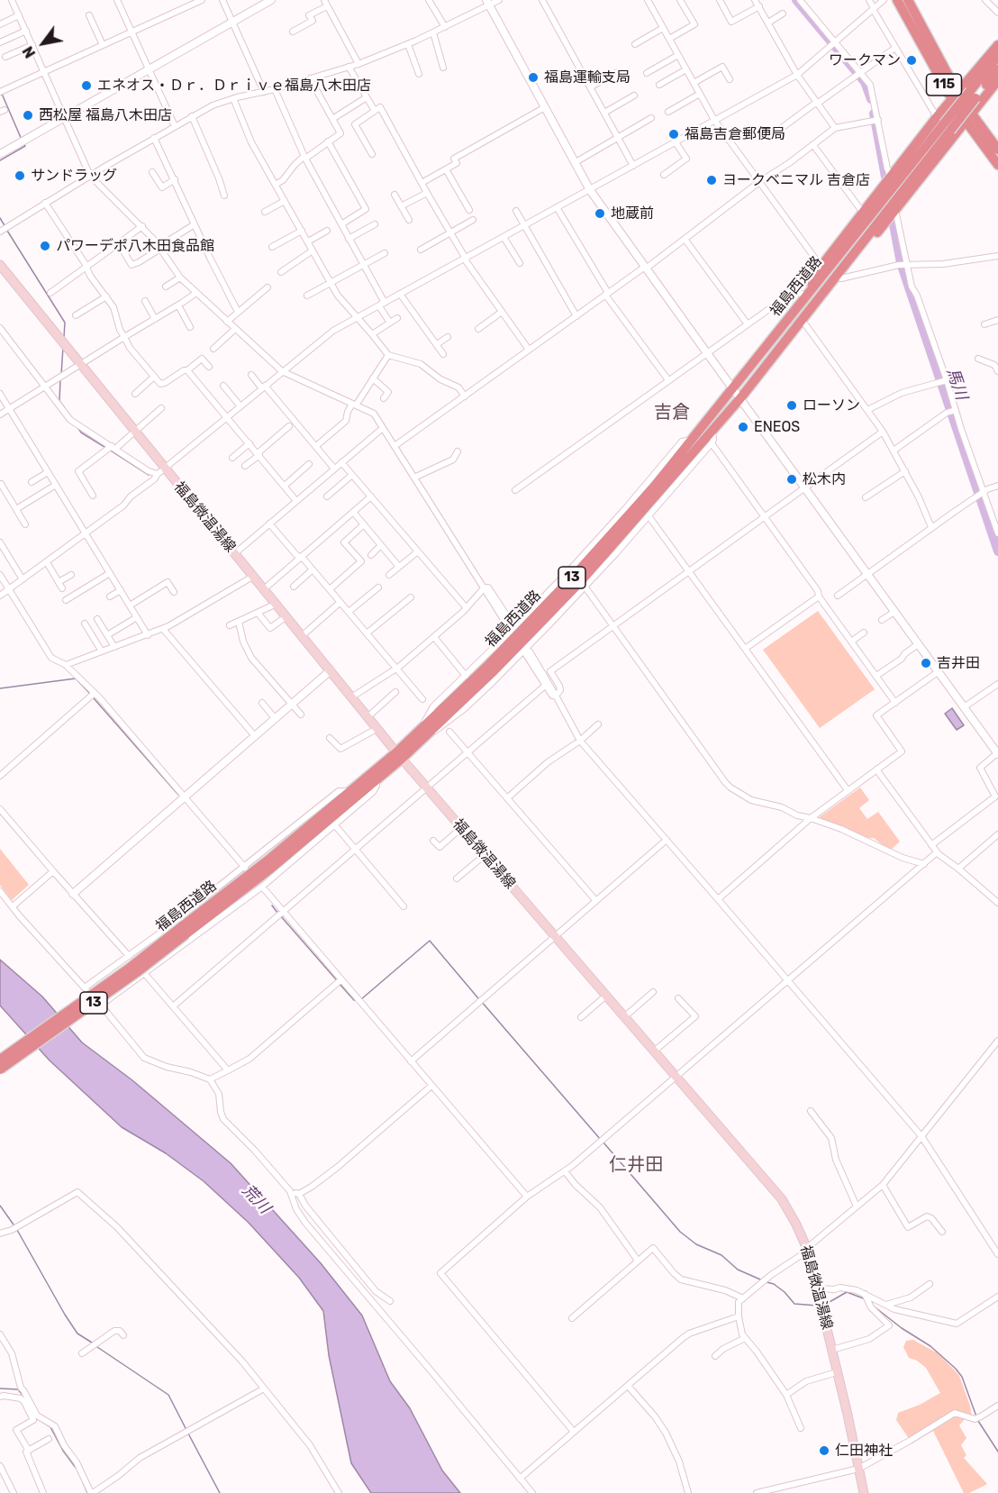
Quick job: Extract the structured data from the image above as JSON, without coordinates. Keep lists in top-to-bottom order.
{
  "streets": {
    "highway": ["115", "福島西道路", "13"],
    "main road": ["福島微温湯線"]
  },
  "crossings": [
    ["福島西道路", "福島微温湯線"]
  ],
  "districts": ["吉倉", "仁井田"],
  "water": ["馬川", "荒川"],
  "places": [
    "ワークマン",
    "福島運輸支局",
    "エネオス・Ｄｒ．Ｄｒｉｖｅ福島八木田店",
    "西松屋 福島八木田店",
    "福島吉倉郵便局",
    "サンドラッグ",
    "ヨークベニマル 吉倉店",
    "地蔵前",
    "パワーデポ八木田食品館",
    "ローソン",
    "ENEOS",
    "松木内",
    "吉井田",
    "仁田神社"
  ],
  "north": "bottom left"
}
